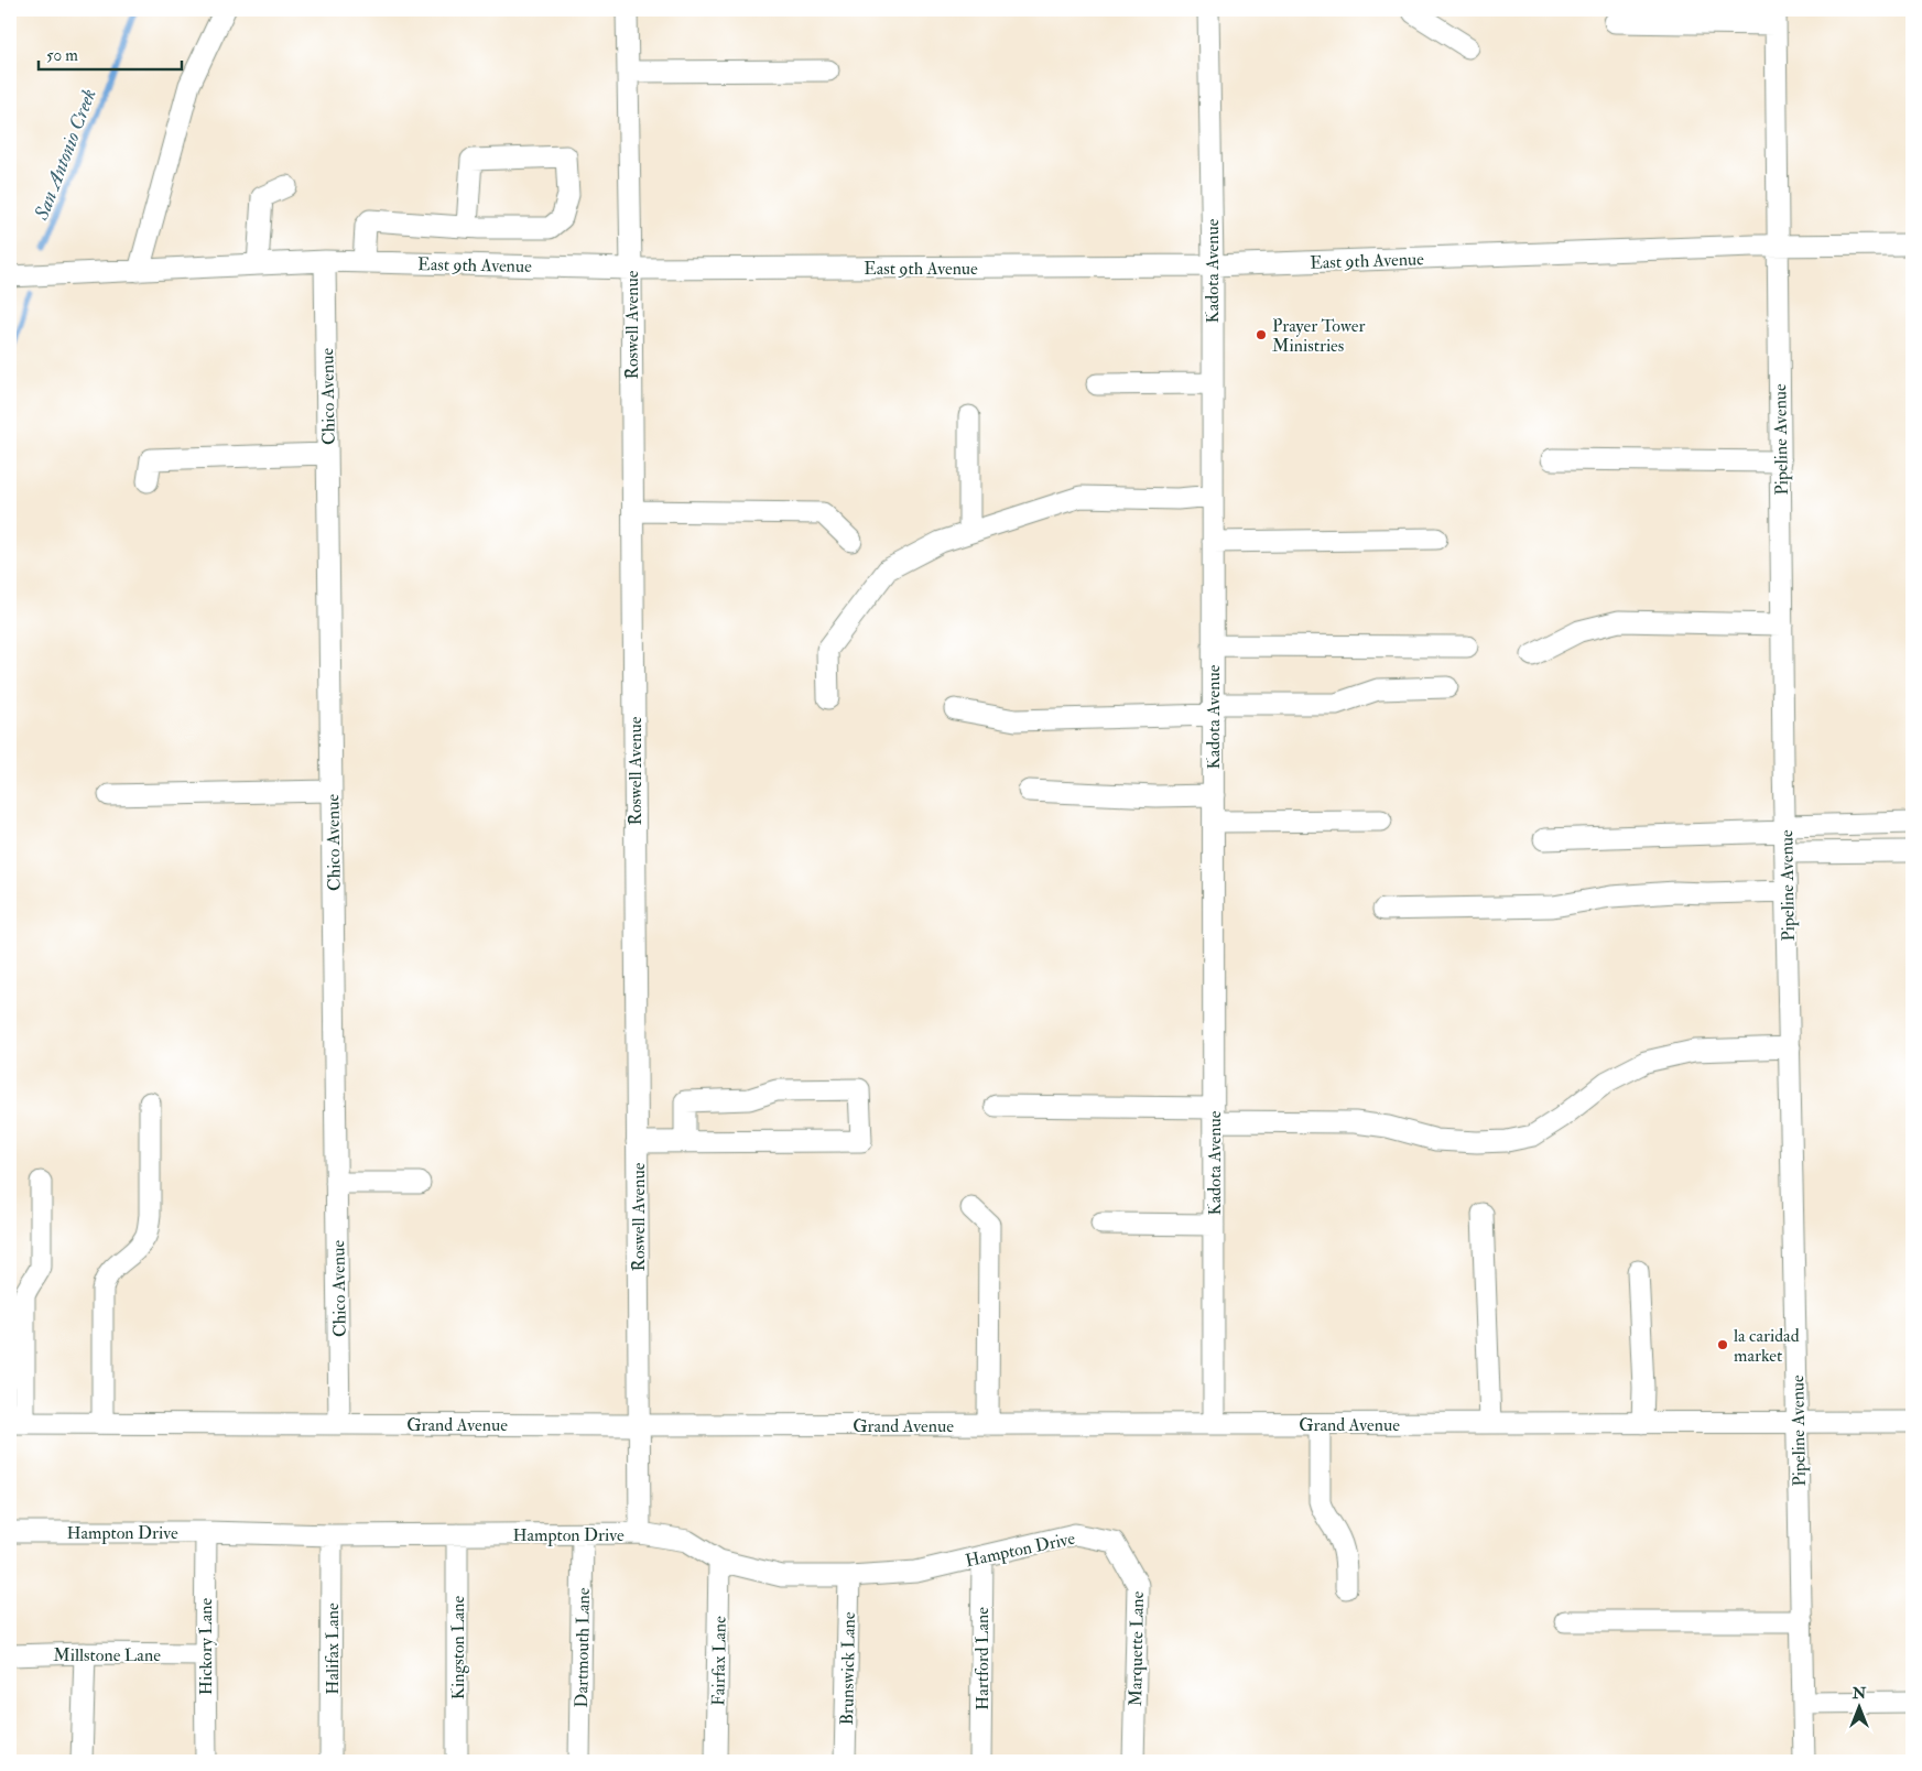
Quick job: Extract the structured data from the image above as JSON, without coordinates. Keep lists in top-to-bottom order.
{
  "streets": {
    "street": [
      "East 9th Avenue",
      "Kadota Avenue",
      "Roswell Avenue",
      "Chico Avenue",
      "Pipeline Avenue",
      "Grand Avenue",
      "Hampton Drive",
      "Hickory Lane",
      "Kingston Lane",
      "Dartmouth Lane",
      "Halifax Lane",
      "Marquette Lane",
      "Millstone Lane",
      "Hartford Lane",
      "Fairfax Lane",
      "Brunswick Lane"
    ]
  },
  "crossings": [
    ["East 9th Avenue", "Kadota Avenue"],
    ["East 9th Avenue", "Roswell Avenue"],
    ["East 9th Avenue", "Chico Avenue"],
    ["East 9th Avenue", "Pipeline Avenue"],
    ["Kadota Avenue", "Grand Avenue"],
    ["Roswell Avenue", "Grand Avenue"],
    ["Roswell Avenue", "Hampton Drive"],
    ["Chico Avenue", "Grand Avenue"],
    ["Pipeline Avenue", "Grand Avenue"],
    ["Hampton Drive", "Hickory Lane"],
    ["Hampton Drive", "Kingston Lane"],
    ["Hampton Drive", "Dartmouth Lane"],
    ["Hampton Drive", "Halifax Lane"],
    ["Hampton Drive", "Marquette Lane"],
    ["Hampton Drive", "Hartford Lane"],
    ["Hampton Drive", "Fairfax Lane"],
    ["Hampton Drive", "Brunswick Lane"],
    ["Hickory Lane", "Millstone Lane"]
  ],
  "water": ["San Antonio Creek"],
  "places": ["Prayer Tower Ministries", "la caridad market"],
  "scale_bar": "50 m",
  "north": "top"
}
